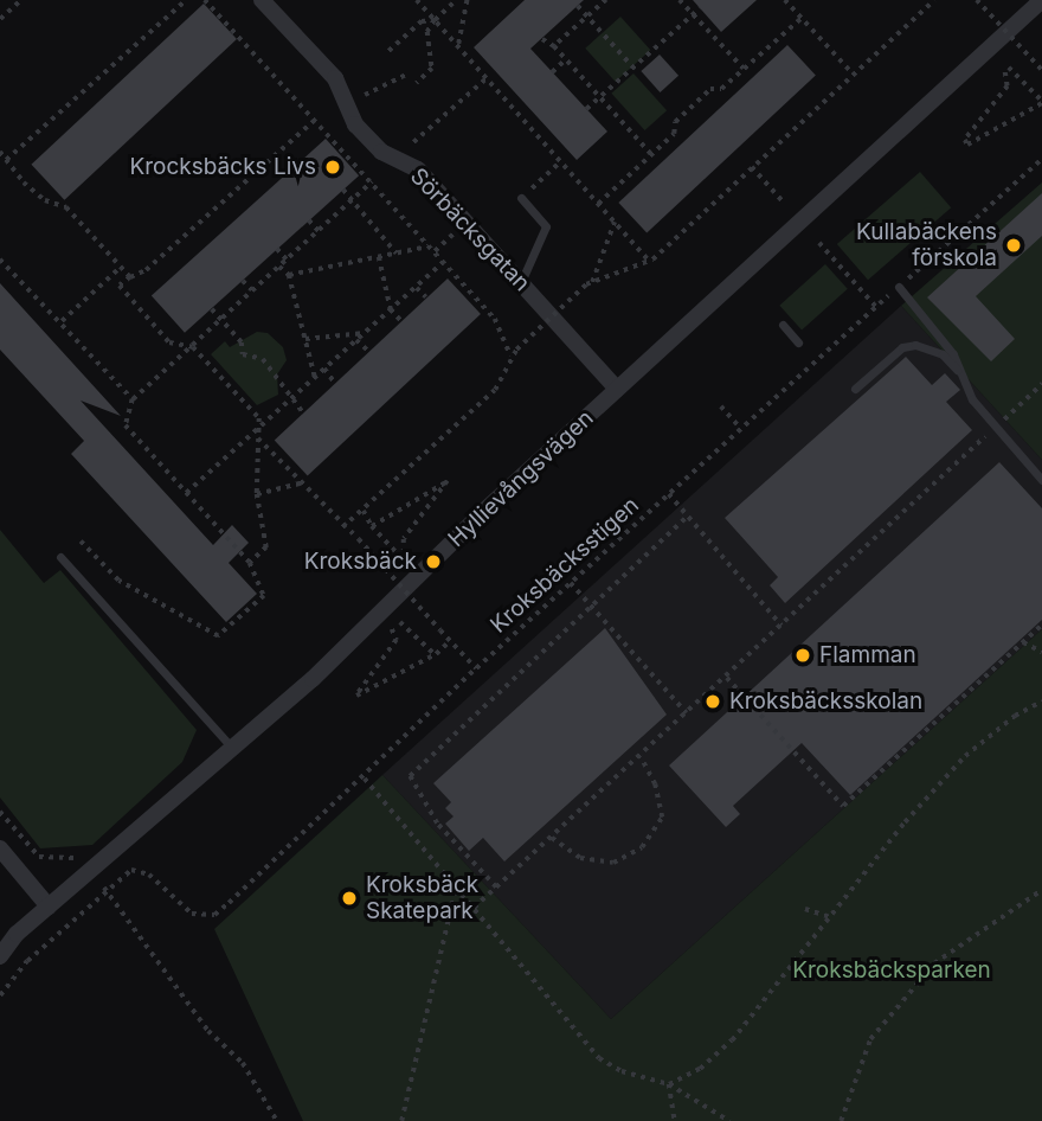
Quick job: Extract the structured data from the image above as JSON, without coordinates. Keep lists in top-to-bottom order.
{
  "streets": {
    "street": ["Sörbäcksgatan", "Hyllievångsvägen"],
    "path": ["Kroksbäcksstigen"]
  },
  "crossings": [
    ["Sörbäcksgatan", "Hyllievångsvägen"]
  ],
  "parks": ["Kroksbäcksparken"],
  "places": [
    "Krocksbäcks Livs",
    "Kullabäckens förskola",
    "Kroksbäck",
    "Flamman",
    "Kroksbäcksskolan",
    "Kroksbäck Skatepark"
  ]
}
